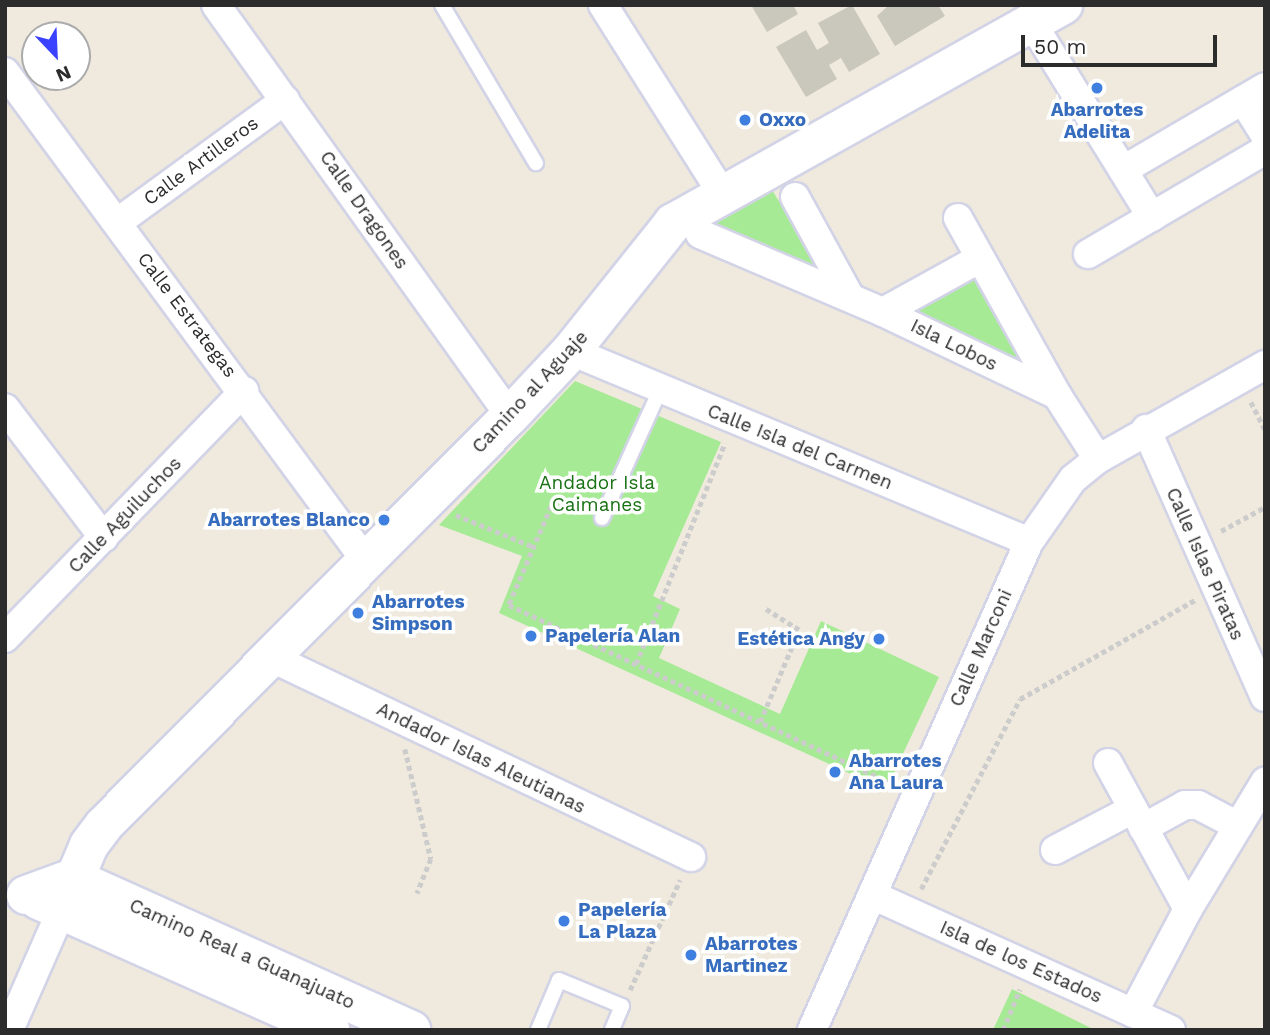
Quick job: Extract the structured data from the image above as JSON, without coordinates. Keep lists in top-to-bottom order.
{
  "streets": {
    "main road": ["Camino al Aguaje", "Camino Real a Guanajuato"],
    "street": [
      "Calle Artilleros",
      "Calle Dragones",
      "Calle Estrategas",
      "Isla Lobos",
      "Calle Isla del Carmen",
      "Calle Aguiluchos",
      "Calle Islas Piratas",
      "Calle Marconi",
      "Andador Islas Aleutianas",
      "Isla de los Estados"
    ]
  },
  "crossings": [
    ["Calle Artilleros", "Calle Dragones"],
    ["Calle Artilleros", "Calle Estrategas"],
    ["Calle Dragones", "Camino al Aguaje"],
    ["Calle Estrategas", "Camino al Aguaje"],
    ["Calle Estrategas", "Calle Aguiluchos"],
    ["Isla Lobos", "Calle Marconi"],
    ["Camino al Aguaje", "Calle Isla del Carmen"],
    ["Camino al Aguaje", "Andador Islas Aleutianas"],
    ["Camino al Aguaje", "Camino Real a Guanajuato"],
    ["Calle Isla del Carmen", "Calle Marconi"],
    ["Calle Islas Piratas", "Calle Marconi"],
    ["Calle Marconi", "Isla de los Estados"]
  ],
  "parks": ["Andador Isla Caimanes"],
  "places": [
    "Abarrotes Adelita",
    "Oxxo",
    "Abarrotes Blanco",
    "Abarrotes Simpson",
    "Papelería Alan",
    "Estética Angy",
    "Abarrotes Ana Laura",
    "Papelería La Plaza",
    "Abarrotes Martinez"
  ],
  "scale_bar": "50 m",
  "north": "bottom right"
}
